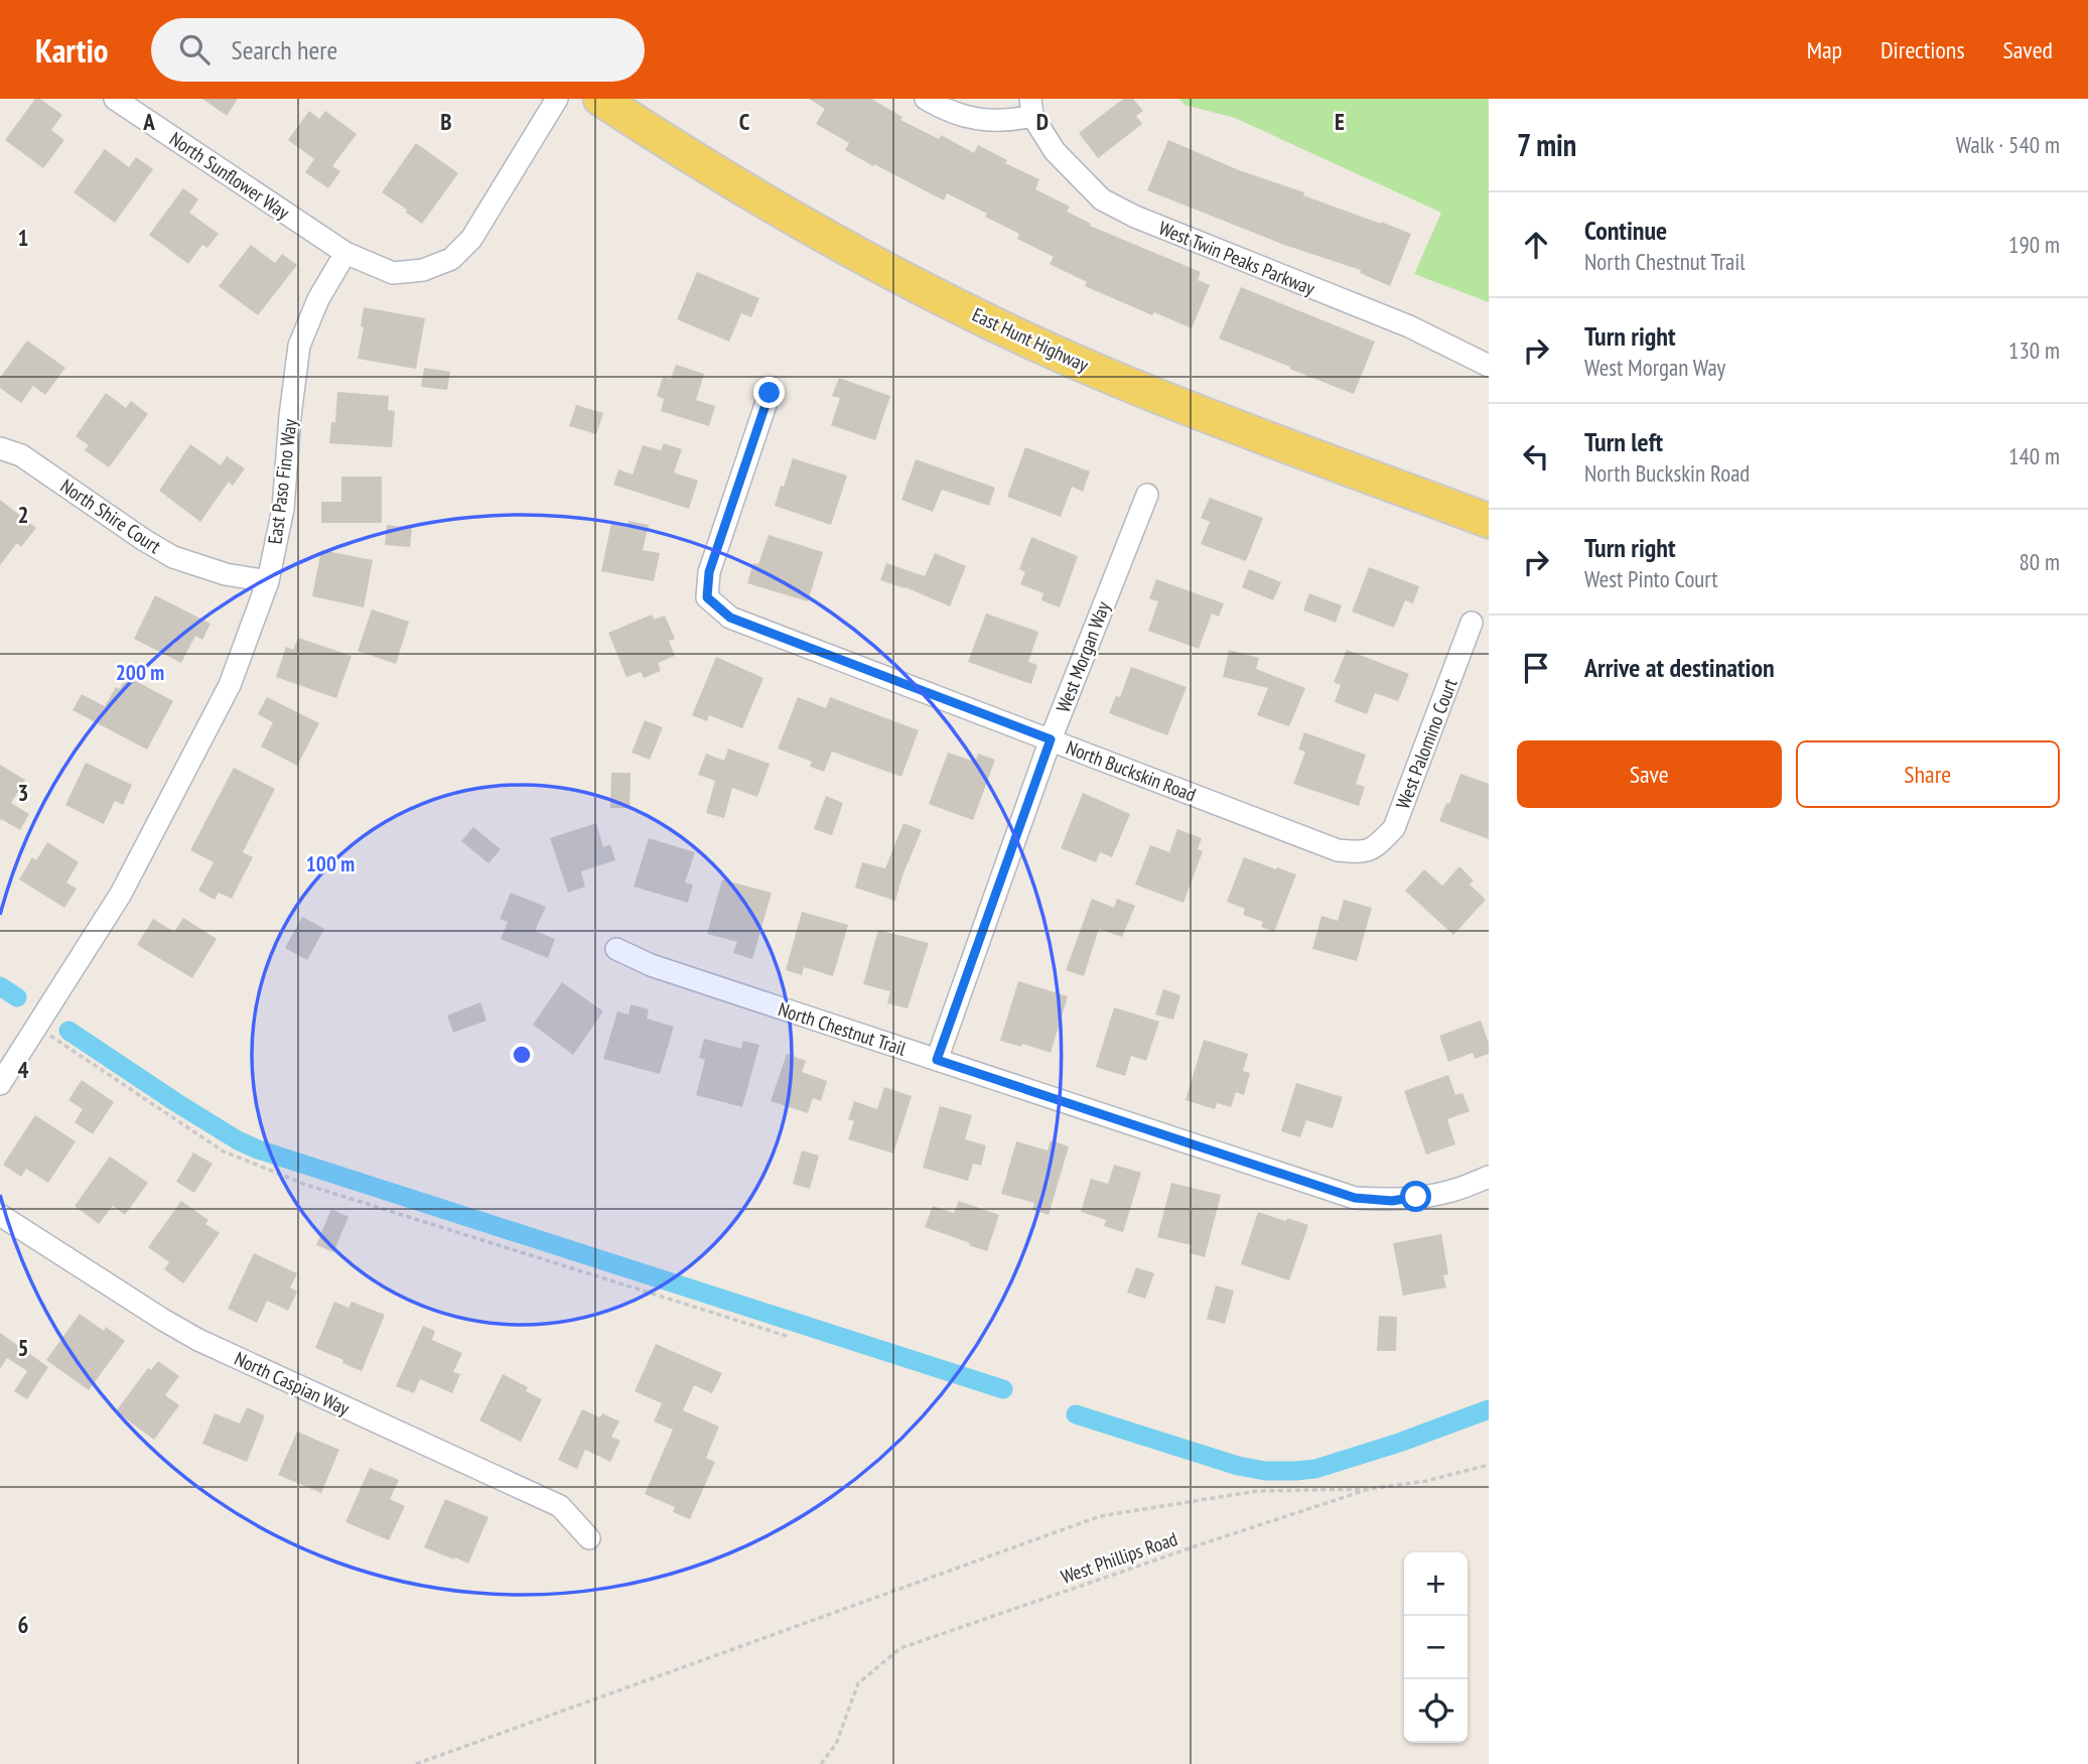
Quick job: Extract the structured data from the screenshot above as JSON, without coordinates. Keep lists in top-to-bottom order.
{
  "streets": {
    "main road": ["East Hunt Highway"],
    "street": [
      "North Sunflower Way",
      "West Twin Peaks Parkway",
      "East Paso Fino Way",
      "North Shire Court",
      "West Morgan Way",
      "West Palomino Court",
      "North Buckskin Road",
      "North Chestnut Trail",
      "North Caspian Way"
    ],
    "path": ["West Phillips Road"]
  },
  "crossings": [
    ["North Sunflower Way", "East Paso Fino Way"],
    ["East Paso Fino Way", "North Shire Court"],
    ["West Morgan Way", "North Buckskin Road"],
    ["West Morgan Way", "North Chestnut Trail"],
    ["West Palomino Court", "North Buckskin Road"]
  ],
  "page": {
    "header": "Kartio",
    "search": "Search here",
    "nav": ["Map", "Directions", "Saved"],
    "heading": ["7 min", "Walk · 540 m"],
    "list": [
      ["Continue", "North Chestnut Trail", "190 m"],
      ["Turn right", "West Morgan Way", "130 m"],
      ["Turn left", "North Buckskin Road", "140 m"],
      ["Turn right", "West Pinto Court", "80 m"],
      "Arrive at destination"
    ],
    "buttons": ["Save", "Share"],
    "map_buttons": ["+", "−"]
  },
  "grid": {
    "columns": [
      "A",
      "B",
      "C",
      "D",
      "E"
    ],
    "rows": [
      "1",
      "2",
      "3",
      "4",
      "5",
      "6"
    ]
  },
  "rings": ["200 m", "100 m"]
}
